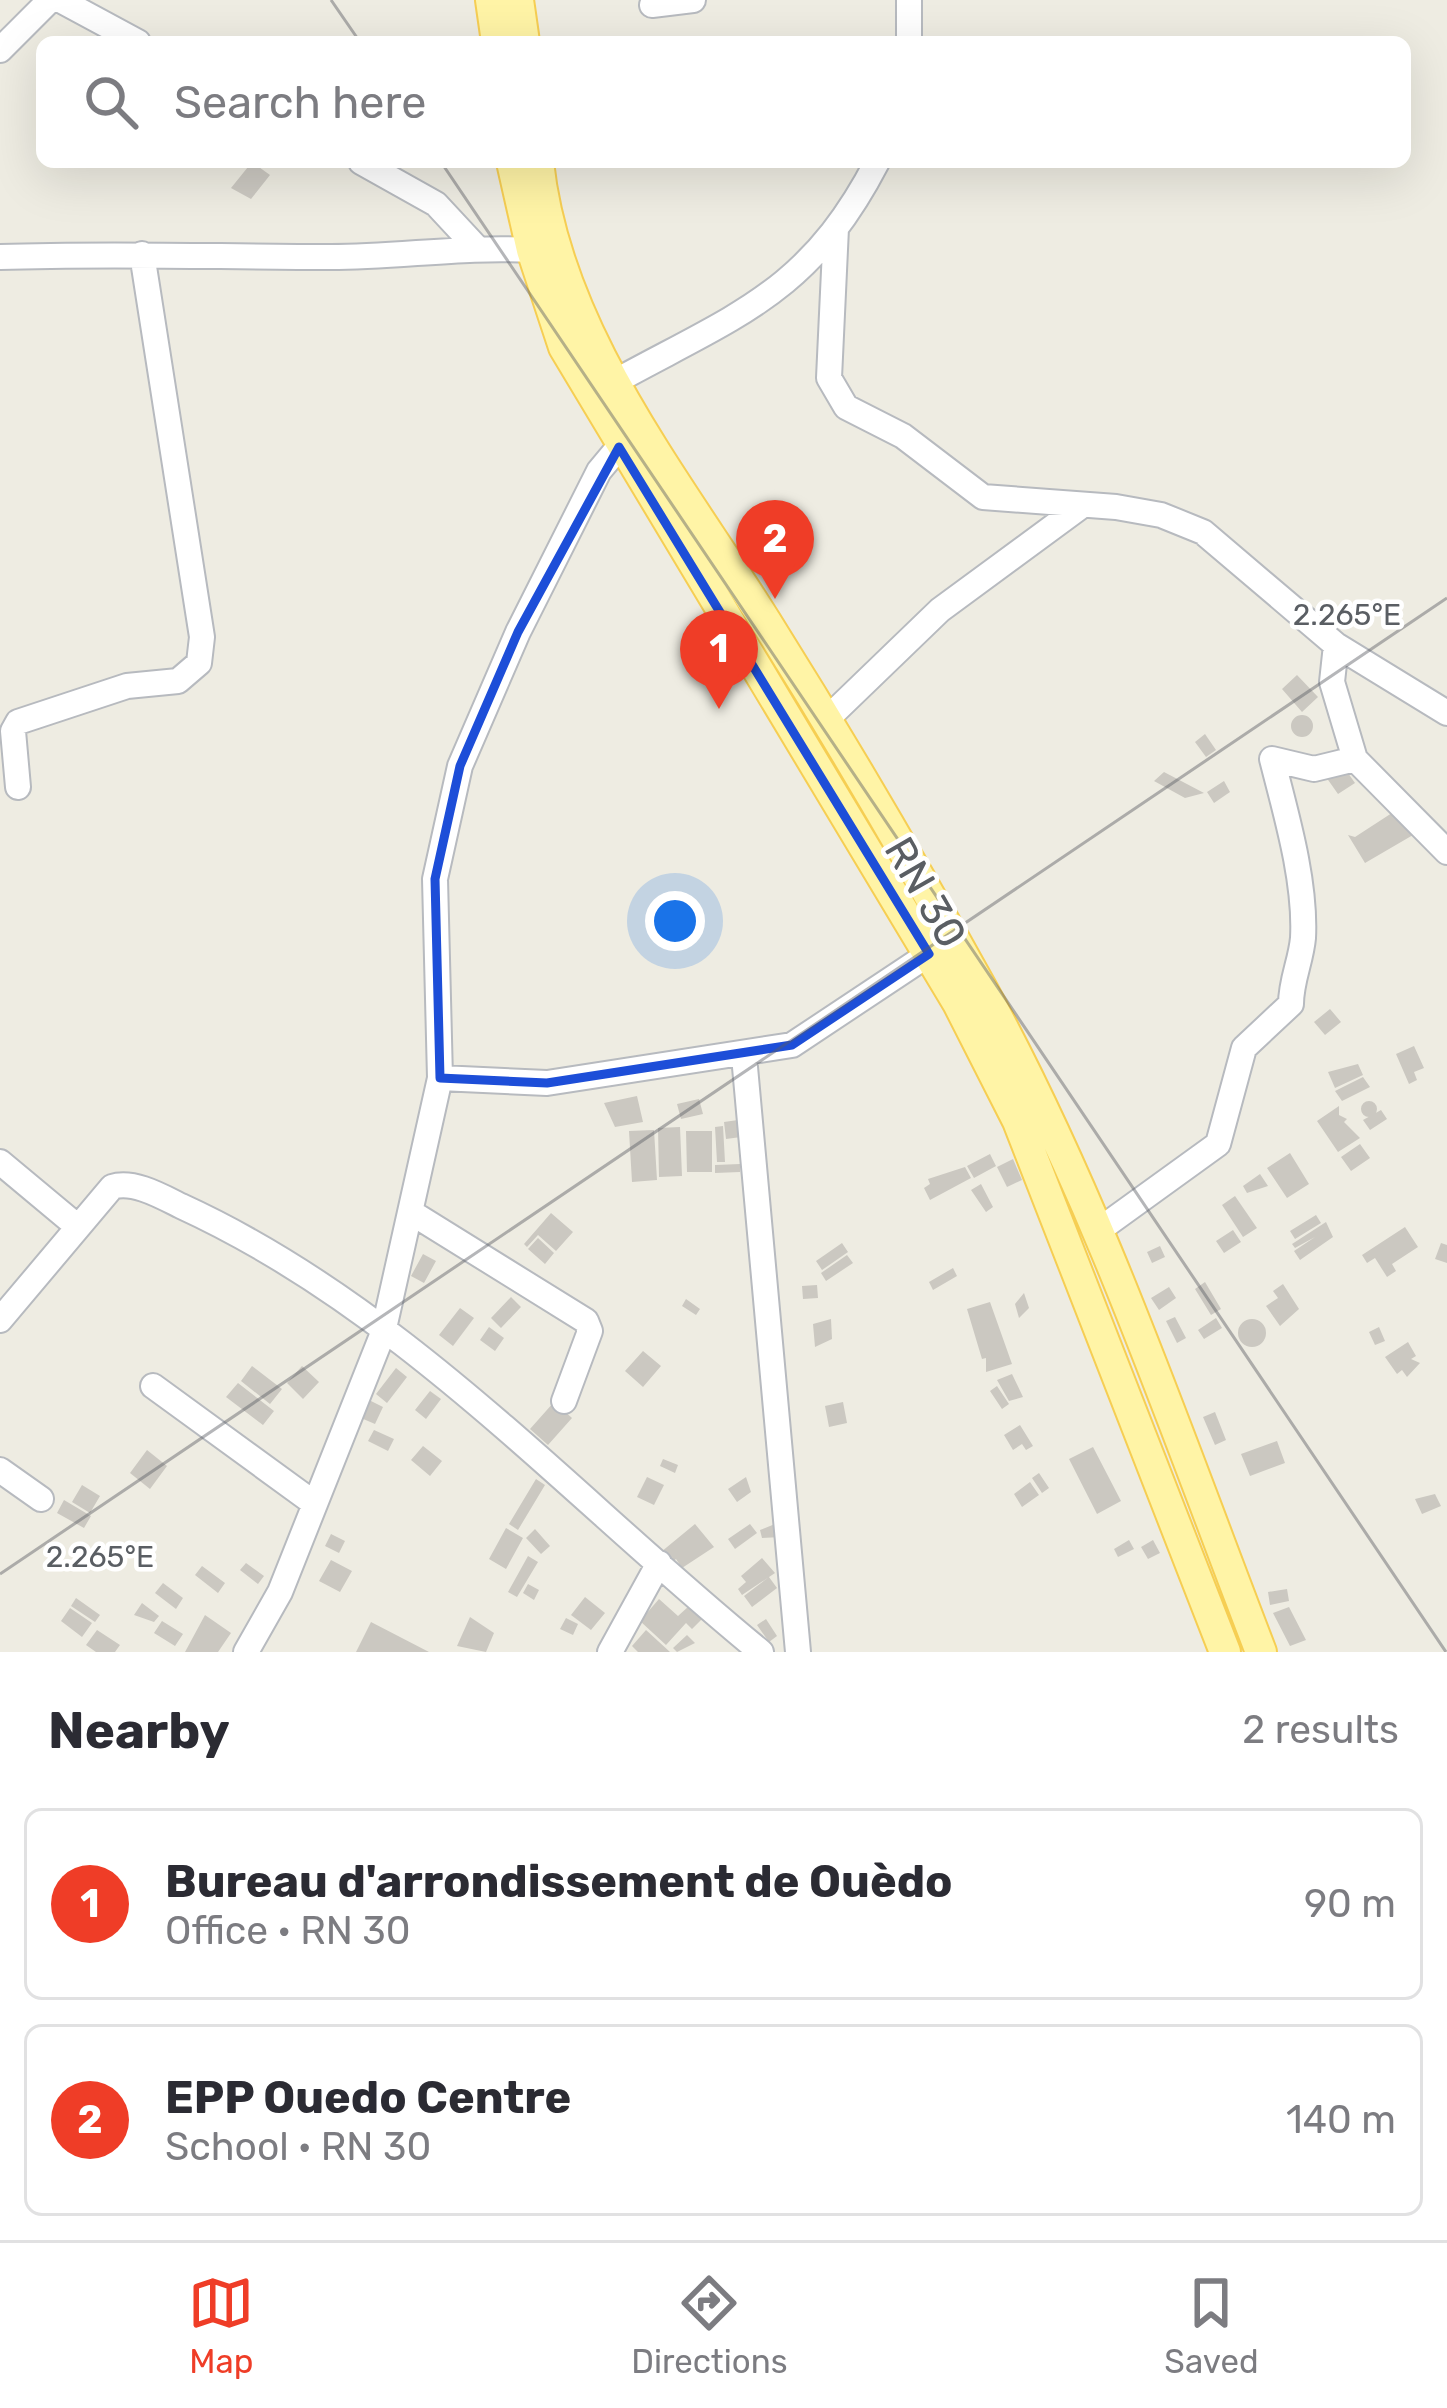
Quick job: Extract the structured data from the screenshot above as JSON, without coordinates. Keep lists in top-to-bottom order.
{
  "streets": {
    "main road": ["RN 30"]
  },
  "page": {
    "search": "Search here",
    "pins": ["2", "1"],
    "heading": ["Nearby", "2 results"],
    "list": [
      {
        "mark": "1",
        "name": "Bureau d'arrondissement de Ouèdo",
        "note": "Office · RN 30",
        "value": "90 m"
      },
      {
        "mark": "2",
        "name": "EPP Ouedo Centre",
        "note": "School · RN 30",
        "value": "140 m"
      }
    ],
    "nav": ["Map", "Directions", "Saved"]
  },
  "coordinates": ["2.265°E"]
}
